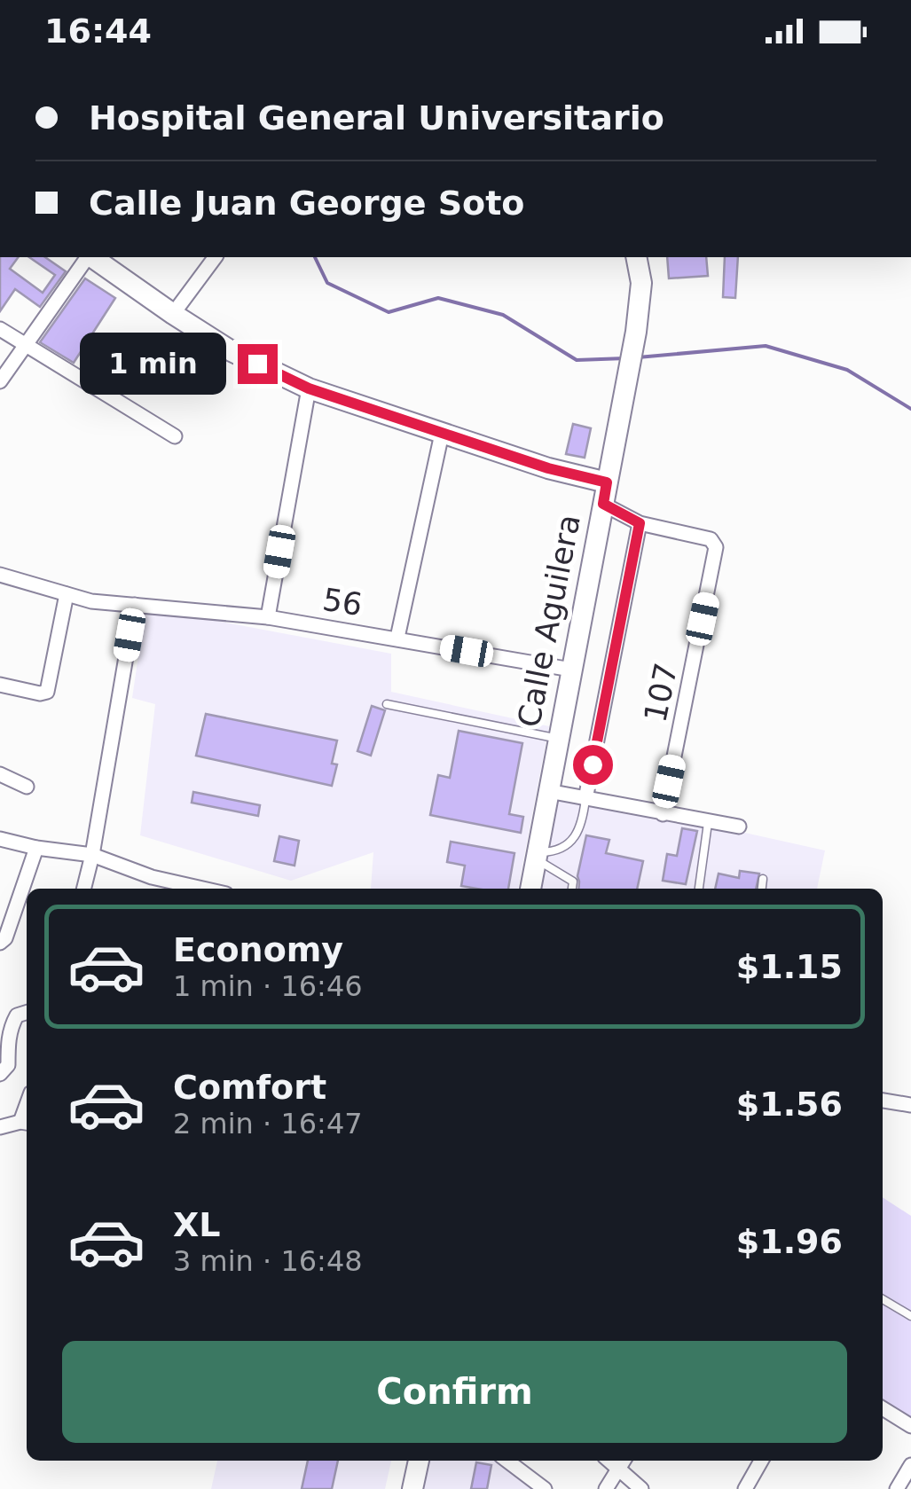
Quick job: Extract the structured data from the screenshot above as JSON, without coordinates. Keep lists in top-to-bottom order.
{
  "streets": {
    "main road": ["Calle Aguilera"],
    "street": ["56", "107"]
  },
  "crossings": [
    ["56", "Calle Aguilera"],
    ["Calle Aguilera", "107"]
  ],
  "page": {
    "status": "16:44",
    "banner": ["Hospital General Universitario", "Calle Juan George Soto"],
    "bubble": "1 min",
    "list": [
      {
        "name": "Economy",
        "note": "1 min · 16:46",
        "value": "$1.15"
      },
      {
        "name": "Comfort",
        "note": "2 min · 16:47",
        "value": "$1.56"
      },
      {
        "name": "XL",
        "note": "3 min · 16:48",
        "value": "$1.96"
      }
    ],
    "buttons": "Confirm"
  }
}
